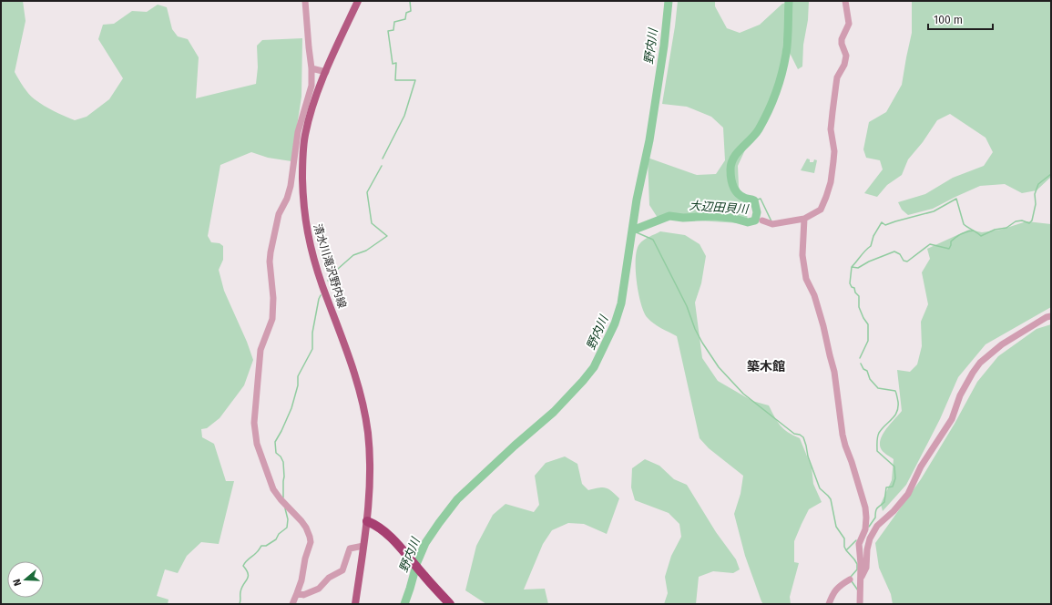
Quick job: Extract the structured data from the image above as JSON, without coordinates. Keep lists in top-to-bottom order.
{
  "streets": {
    "main road": ["清水川滝沢野内線"]
  },
  "districts": ["築木館"],
  "water": ["野内川", "大辺田貝川"],
  "scale_bar": "100 m",
  "north": "left"
}
